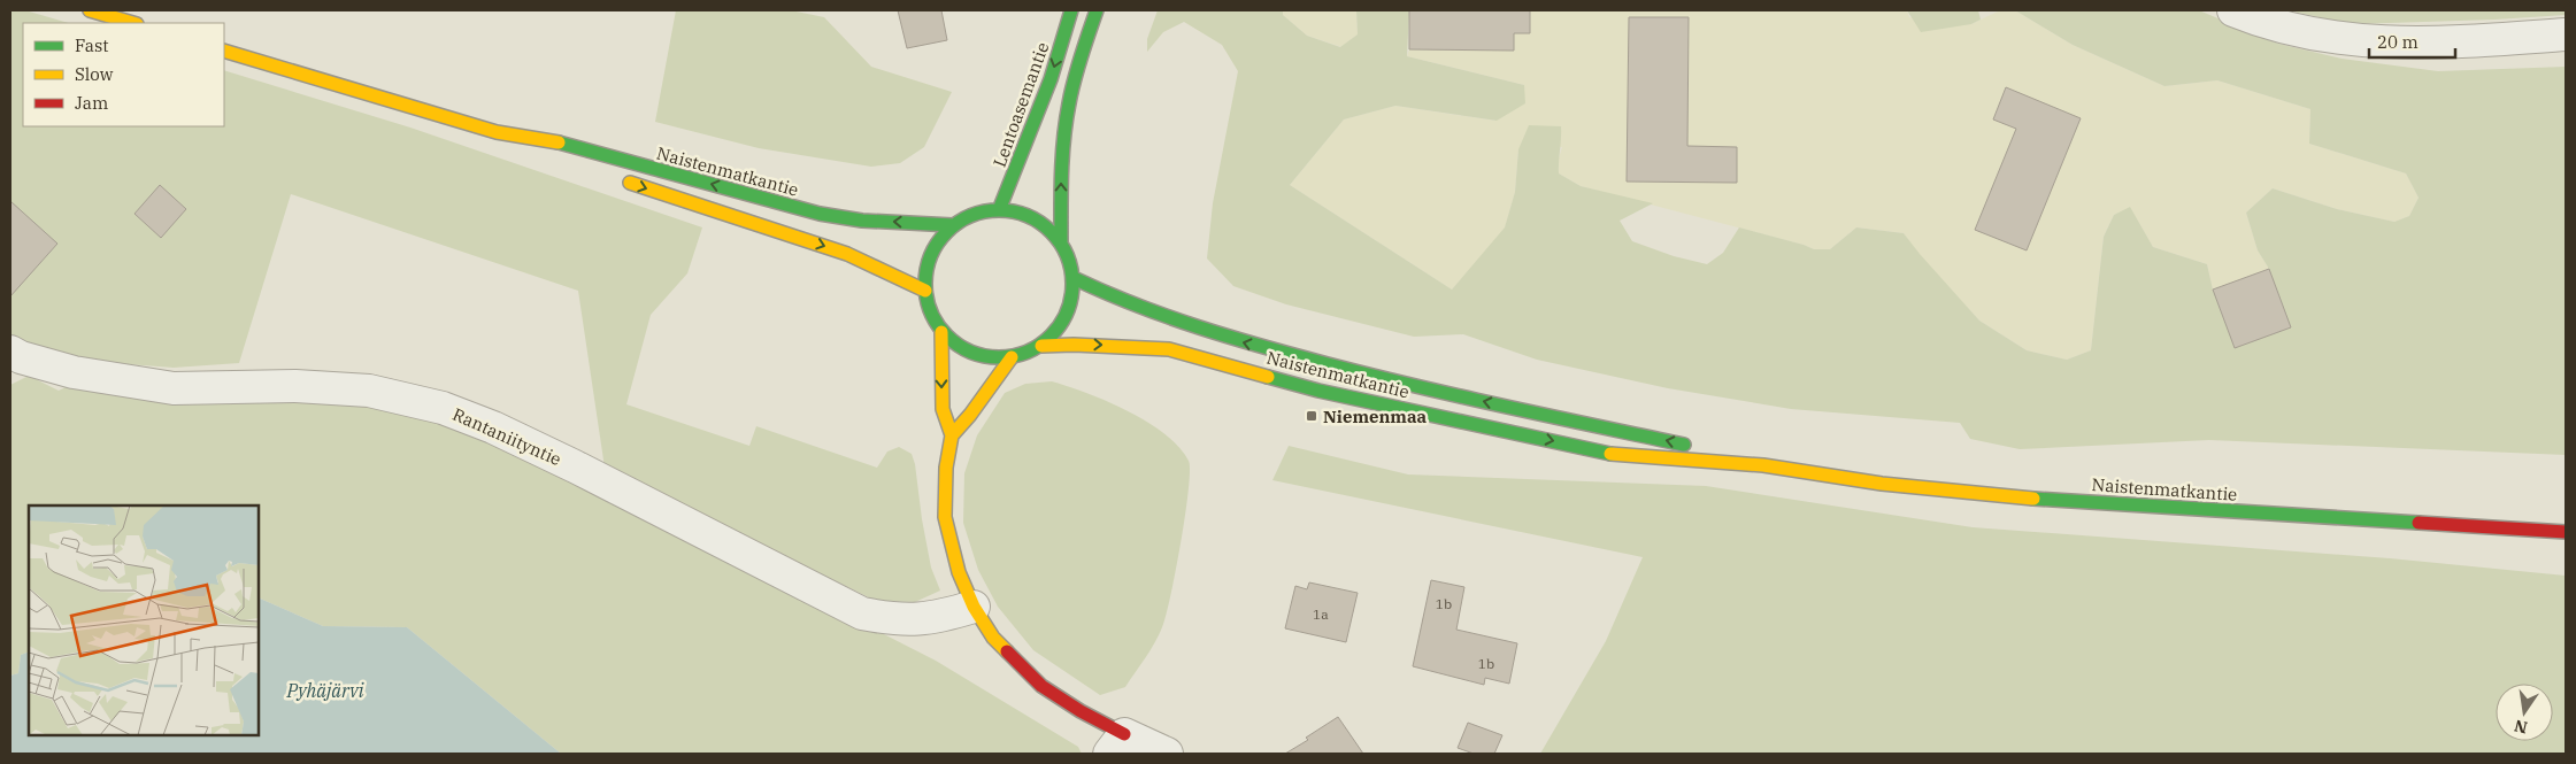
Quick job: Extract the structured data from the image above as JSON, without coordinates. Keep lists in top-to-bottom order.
{
  "streets": {
    "main road": ["Lentoasemantie", "Naistenmatkantie"],
    "street": ["Rantaniityntie"]
  },
  "crossings": [
    ["Lentoasemantie", "Naistenmatkantie"]
  ],
  "water": ["Pyhäjärvi"],
  "places": {
    "transit": ["Niemenmaa"]
  },
  "house_numbers": ["1b", "1a", "1b"],
  "legend": ["Fast", "Slow", "Jam"],
  "scale_bar": "20 m",
  "north": "bottom"
}
